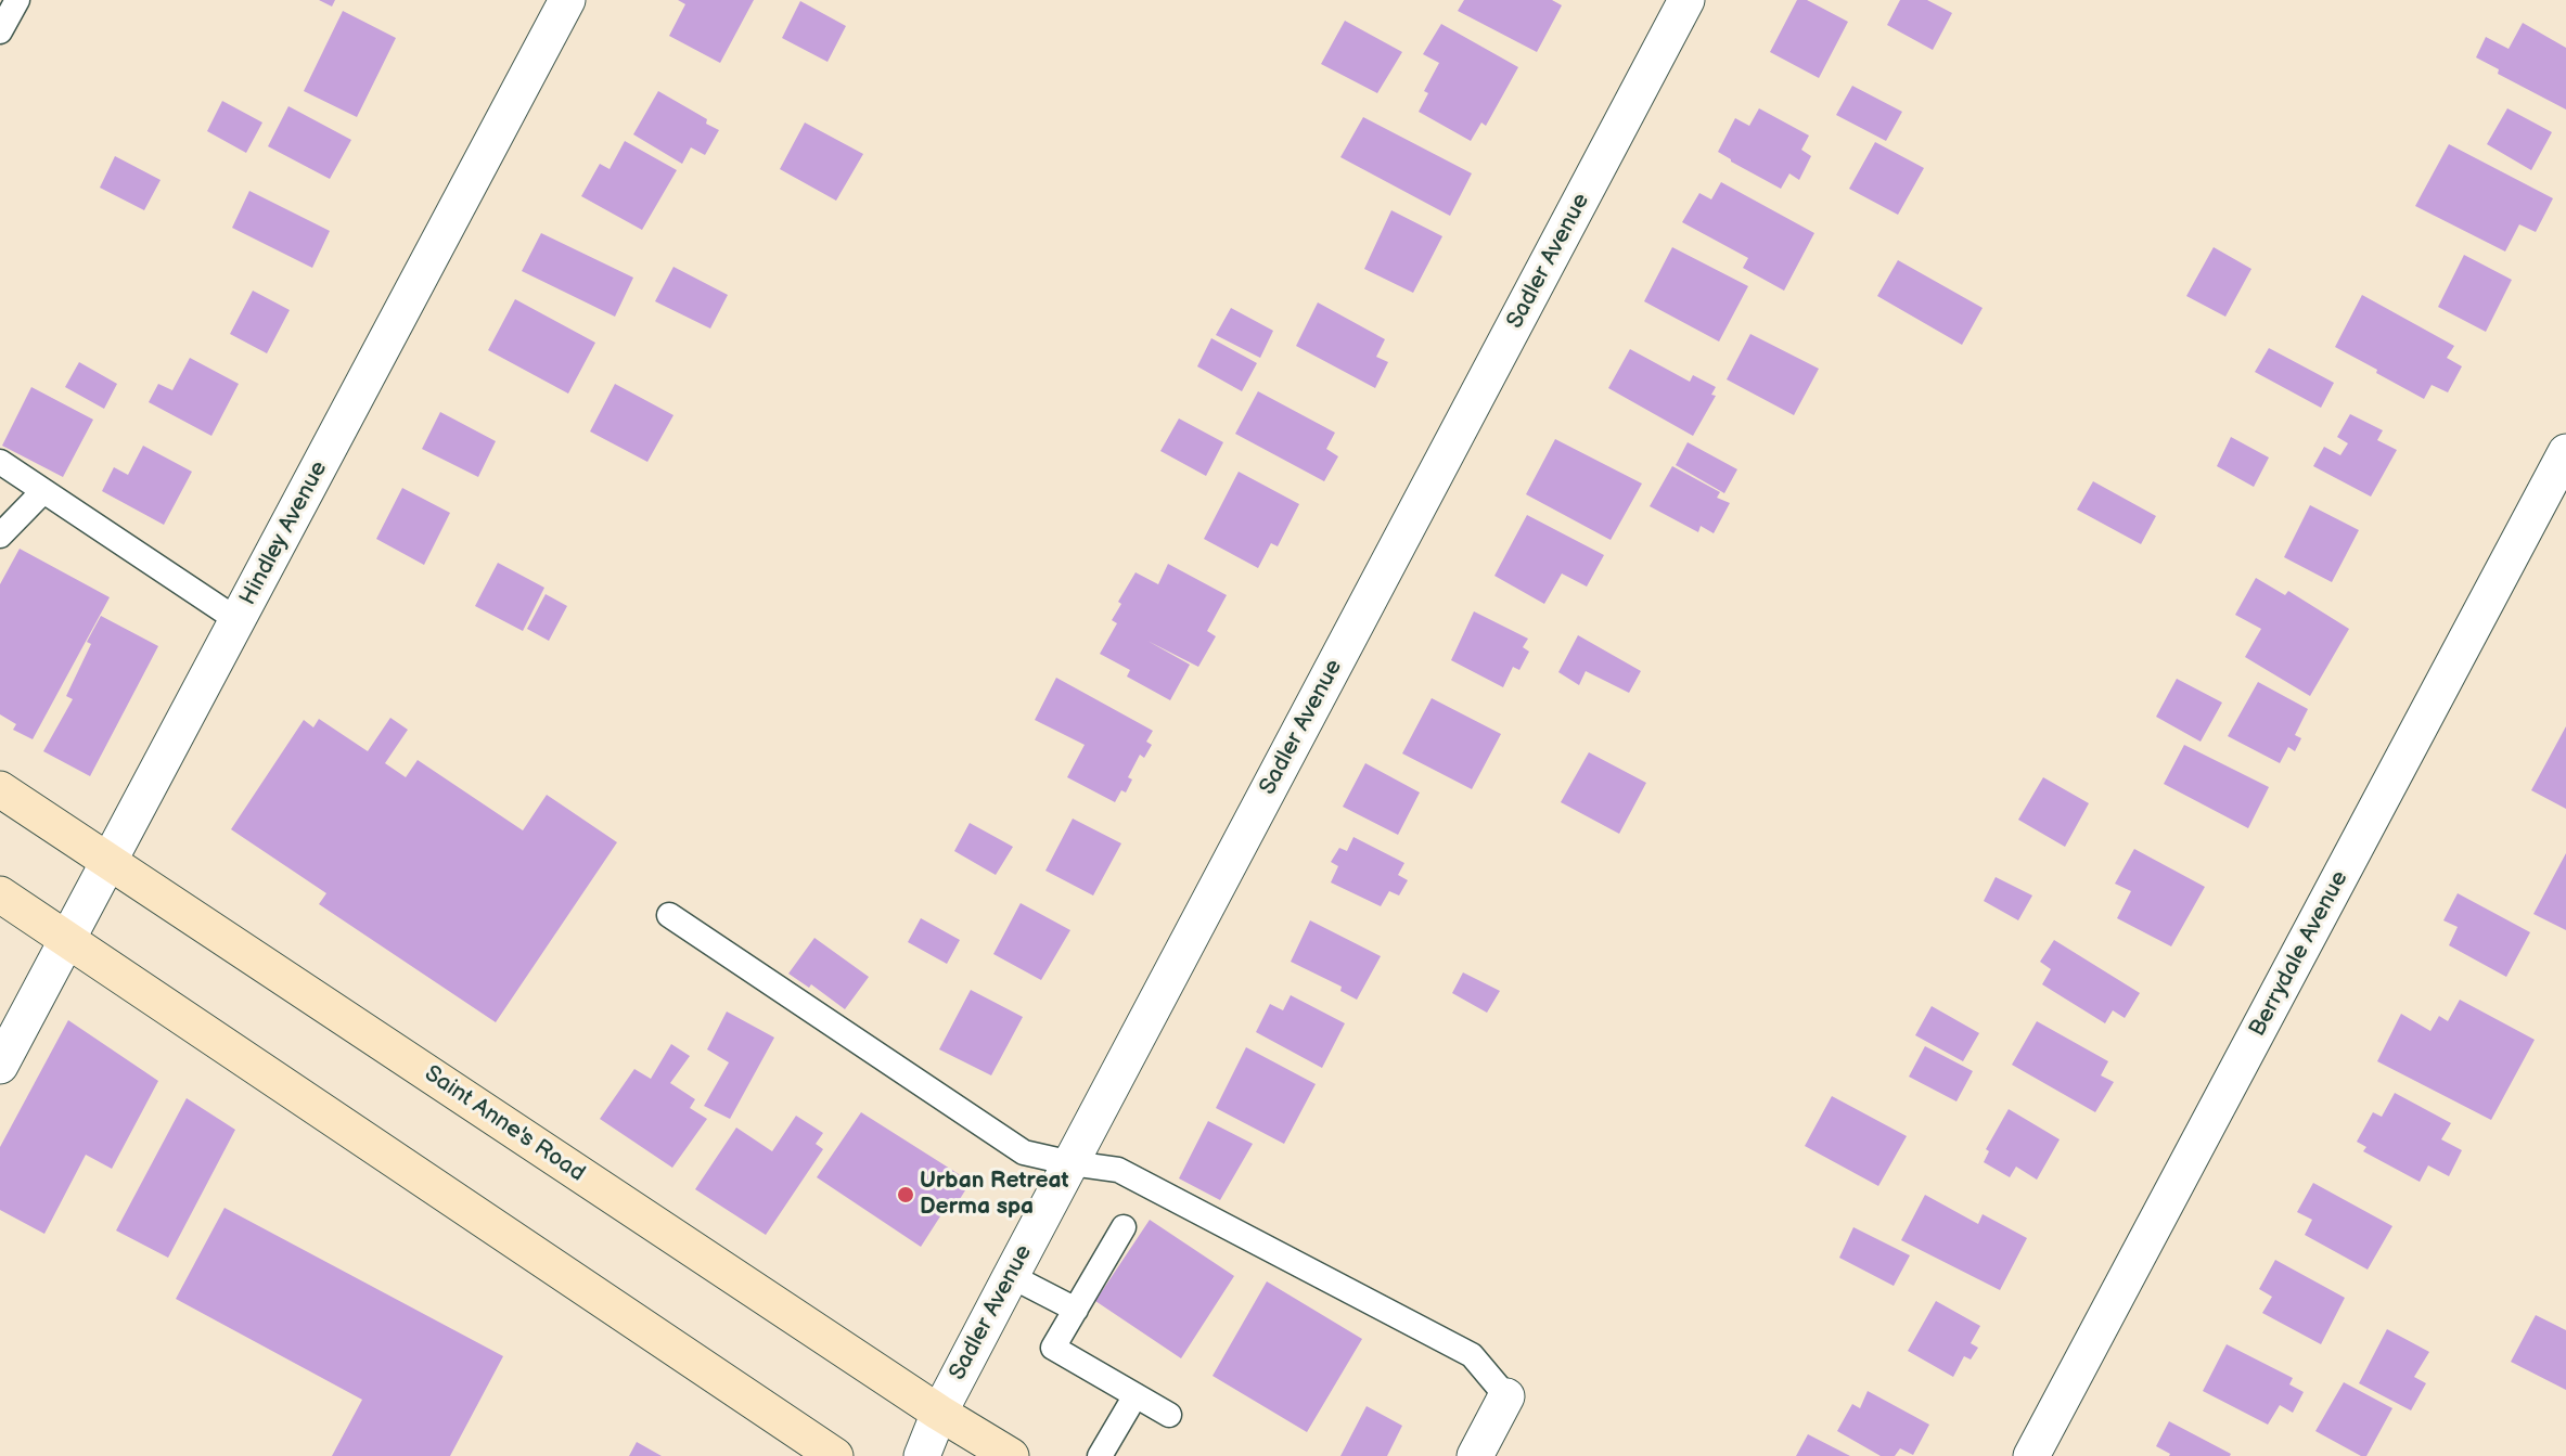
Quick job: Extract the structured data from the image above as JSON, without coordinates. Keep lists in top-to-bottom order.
{
  "streets": {
    "main road": ["Saint Anne's Road"],
    "street": ["Sadler Avenue", "Hindley Avenue", "Berrydale Avenue"]
  },
  "crossings": [
    ["Sadler Avenue", "Saint Anne's Road"],
    ["Hindley Avenue", "Saint Anne's Road"]
  ],
  "places": ["Urban Retreat Derma spa"]
}
